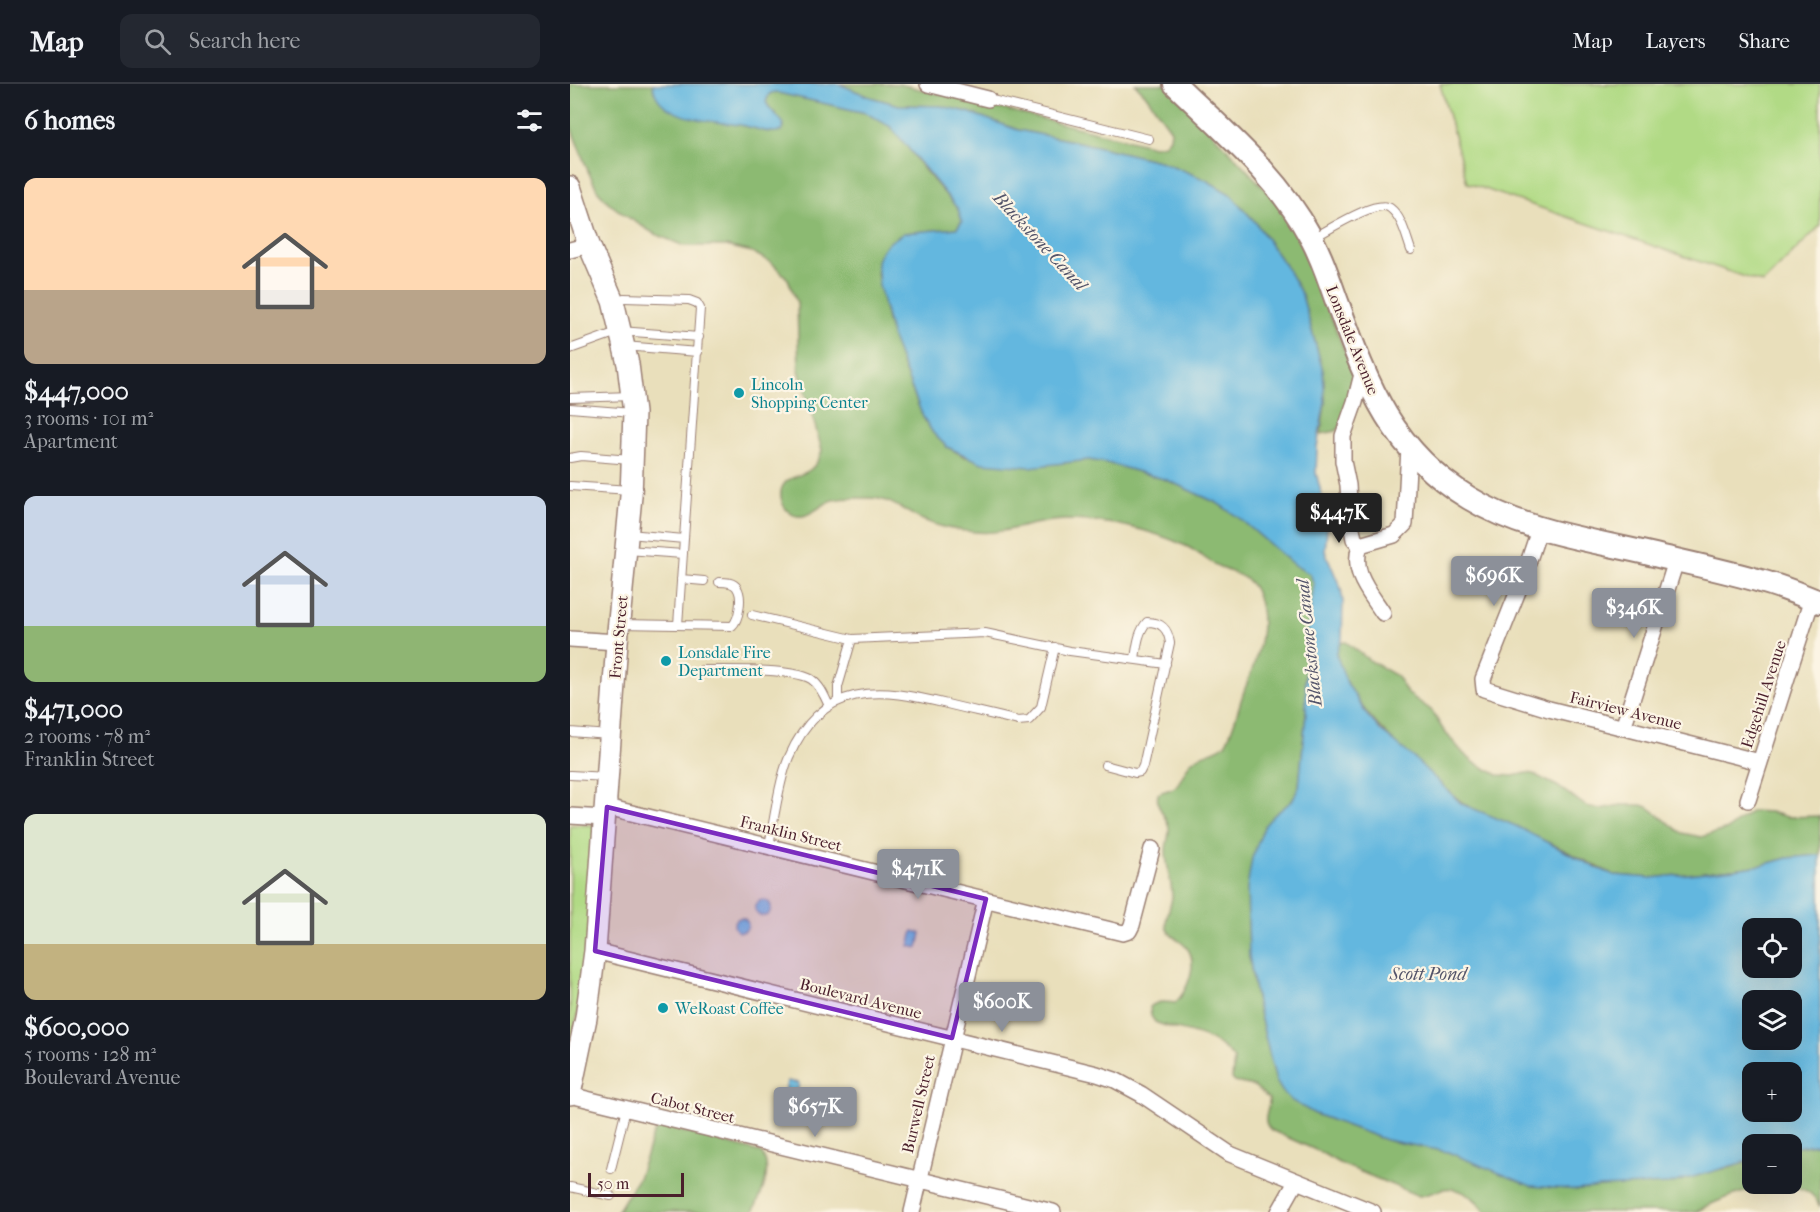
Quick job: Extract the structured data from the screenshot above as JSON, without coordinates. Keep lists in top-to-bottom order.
{
  "streets": {
    "main road": ["Lonsdale Avenue", "Front Street"],
    "street": [
      "Edgehill Avenue",
      "Fairview Avenue",
      "Franklin Street",
      "Boulevard Avenue",
      "Burwell Street",
      "Cabot Street"
    ]
  },
  "crossings": [
    ["Lonsdale Avenue", "Edgehill Avenue"],
    ["Lonsdale Avenue", "Fairview Avenue"],
    ["Front Street", "Franklin Street"],
    ["Front Street", "Boulevard Avenue"],
    ["Front Street", "Cabot Street"],
    ["Edgehill Avenue", "Fairview Avenue"],
    ["Franklin Street", "Burwell Street"],
    ["Boulevard Avenue", "Burwell Street"],
    ["Burwell Street", "Cabot Street"]
  ],
  "water": ["Blackstone Canal", "Scott Pond"],
  "places": ["Lincoln Shopping Center", "Lonsdale Fire Department", "WeRoast Coffee"],
  "scale_bar": "50 m",
  "page": {
    "header": "Map",
    "search": "Search here",
    "nav": ["Map", "Layers", "Share"],
    "heading": "6 homes",
    "list": [
      {
        "name": "$447,000",
        "note": "3 rooms · 101 m² · Apartment"
      },
      {
        "name": "$471,000",
        "note": "2 rooms · 78 m² · Franklin Street"
      },
      {
        "name": "$600,000",
        "note": "5 rooms · 128 m² · Boulevard Avenue"
      }
    ],
    "price": [
      "$447K",
      "$696K",
      "$346K",
      "$471K",
      "$600K",
      "$657K"
    ],
    "map_buttons": ["+", "−"],
    "scale": "50 m"
  }
}
